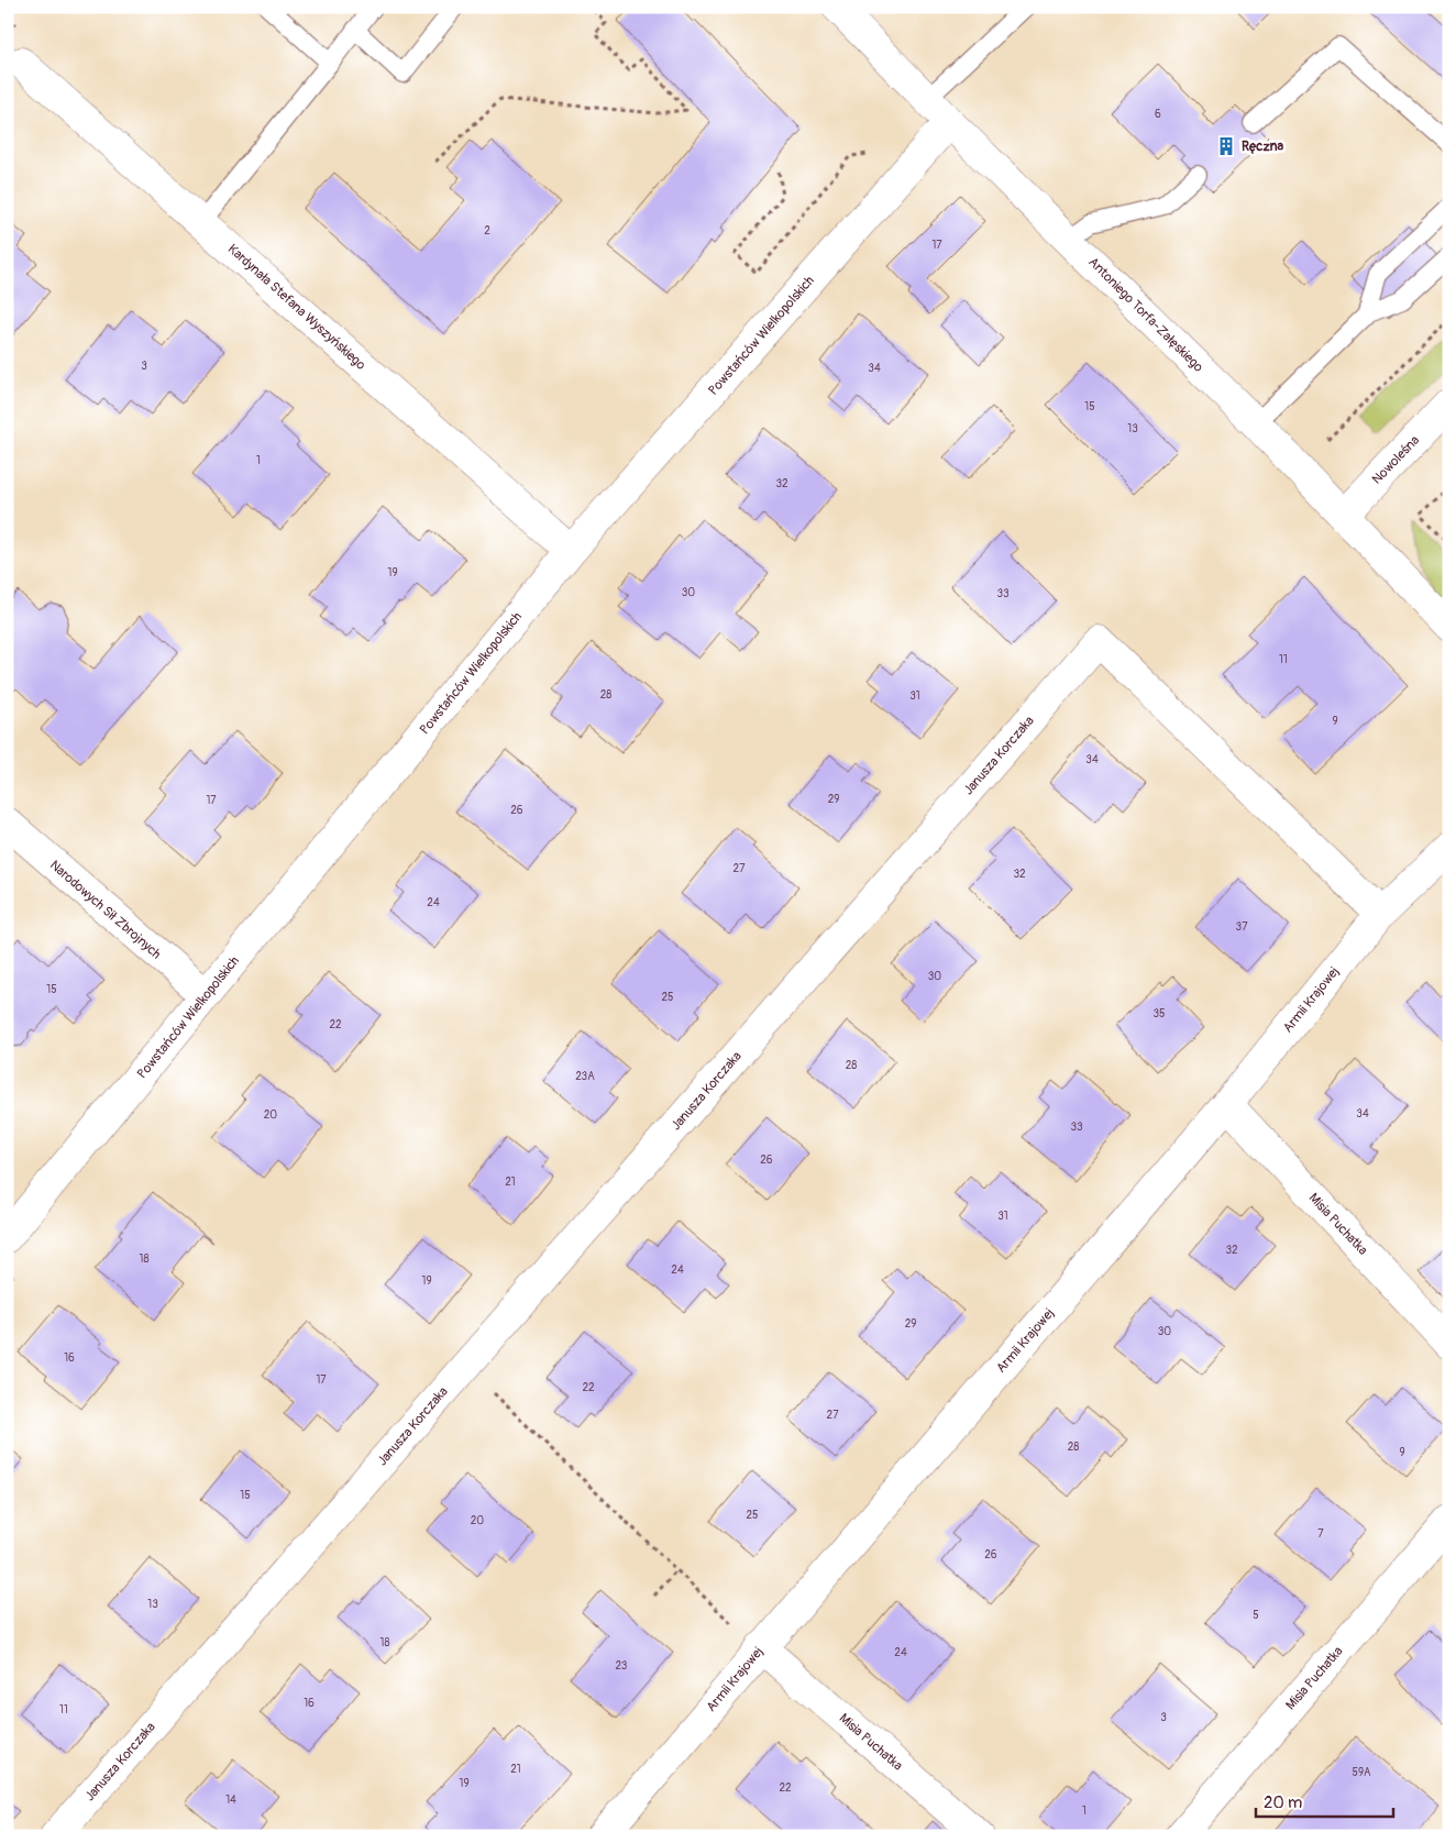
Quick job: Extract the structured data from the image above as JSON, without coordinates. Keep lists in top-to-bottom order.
{
  "streets": {
    "street": [
      "Kardynała Stefana Wyszyńskiego",
      "Antoniego Torfa-Załęskiego",
      "Powstańców Wielkopolskich",
      "Nowoleśna",
      "Janusza Korczaka",
      "Narodowych Sił Zbrojnych",
      "Armii Krajowej",
      "Misia Puchatka"
    ]
  },
  "crossings": [
    ["Kardynała Stefana Wyszyńskiego", "Powstańców Wielkopolskich"],
    ["Antoniego Torfa-Załęskiego", "Powstańców Wielkopolskich"],
    ["Antoniego Torfa-Załęskiego", "Nowoleśna"],
    ["Powstańców Wielkopolskich", "Narodowych Sił Zbrojnych"],
    ["Janusza Korczaka", "Armii Krajowej"],
    ["Armii Krajowej", "Misia Puchatka"]
  ],
  "places": {
    "building": ["Ręczna"]
  },
  "house_numbers": [
    "6",
    "2",
    "17",
    "3",
    "34",
    "15",
    "13",
    "1",
    "32",
    "19",
    "30",
    "33",
    "11",
    "28",
    "31",
    "9",
    "34",
    "29",
    "17",
    "26",
    "27",
    "32",
    "24",
    "37",
    "30",
    "15",
    "25",
    "35",
    "22",
    "28",
    "23A",
    "34",
    "20",
    "33",
    "26",
    "21",
    "31",
    "32",
    "18",
    "24",
    "19",
    "29",
    "30",
    "16",
    "17",
    "22",
    "27",
    "28",
    "9",
    "15",
    "25",
    "20",
    "7",
    "26",
    "13",
    "5",
    "18",
    "24",
    "23",
    "16",
    "11",
    "3",
    "21",
    "59A",
    "19",
    "22",
    "14",
    "1"
  ],
  "scale_bar": "20 m"
}
